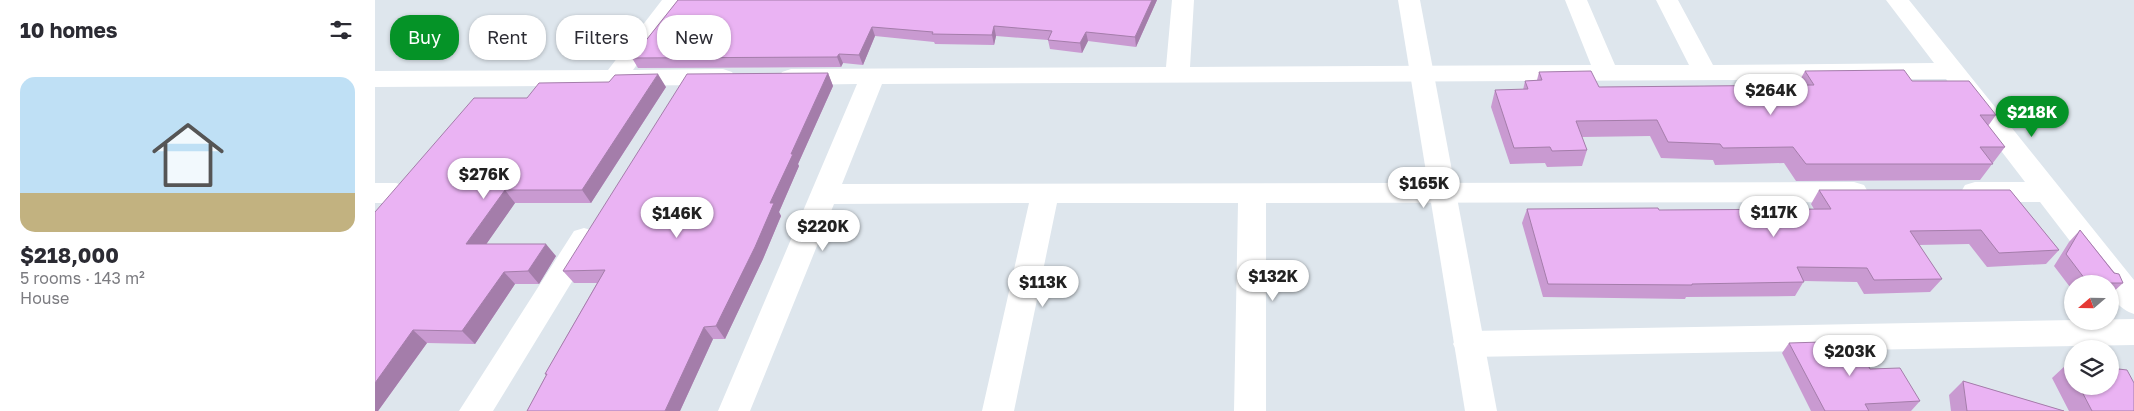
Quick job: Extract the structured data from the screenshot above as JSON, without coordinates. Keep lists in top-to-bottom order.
{
  "north": "left",
  "page": {
    "heading": "10 homes",
    "chip": [
      "Buy",
      "Rent",
      "Filters",
      "New"
    ],
    "list": [
      {
        "name": "$218,000",
        "note": "5 rooms · 143 m² · House"
      }
    ],
    "price": [
      "$264K",
      "$218K",
      "$276K",
      "$165K",
      "$117K",
      "$146K",
      "$220K",
      "$132K",
      "$113K",
      "$203K"
    ]
  }
}
